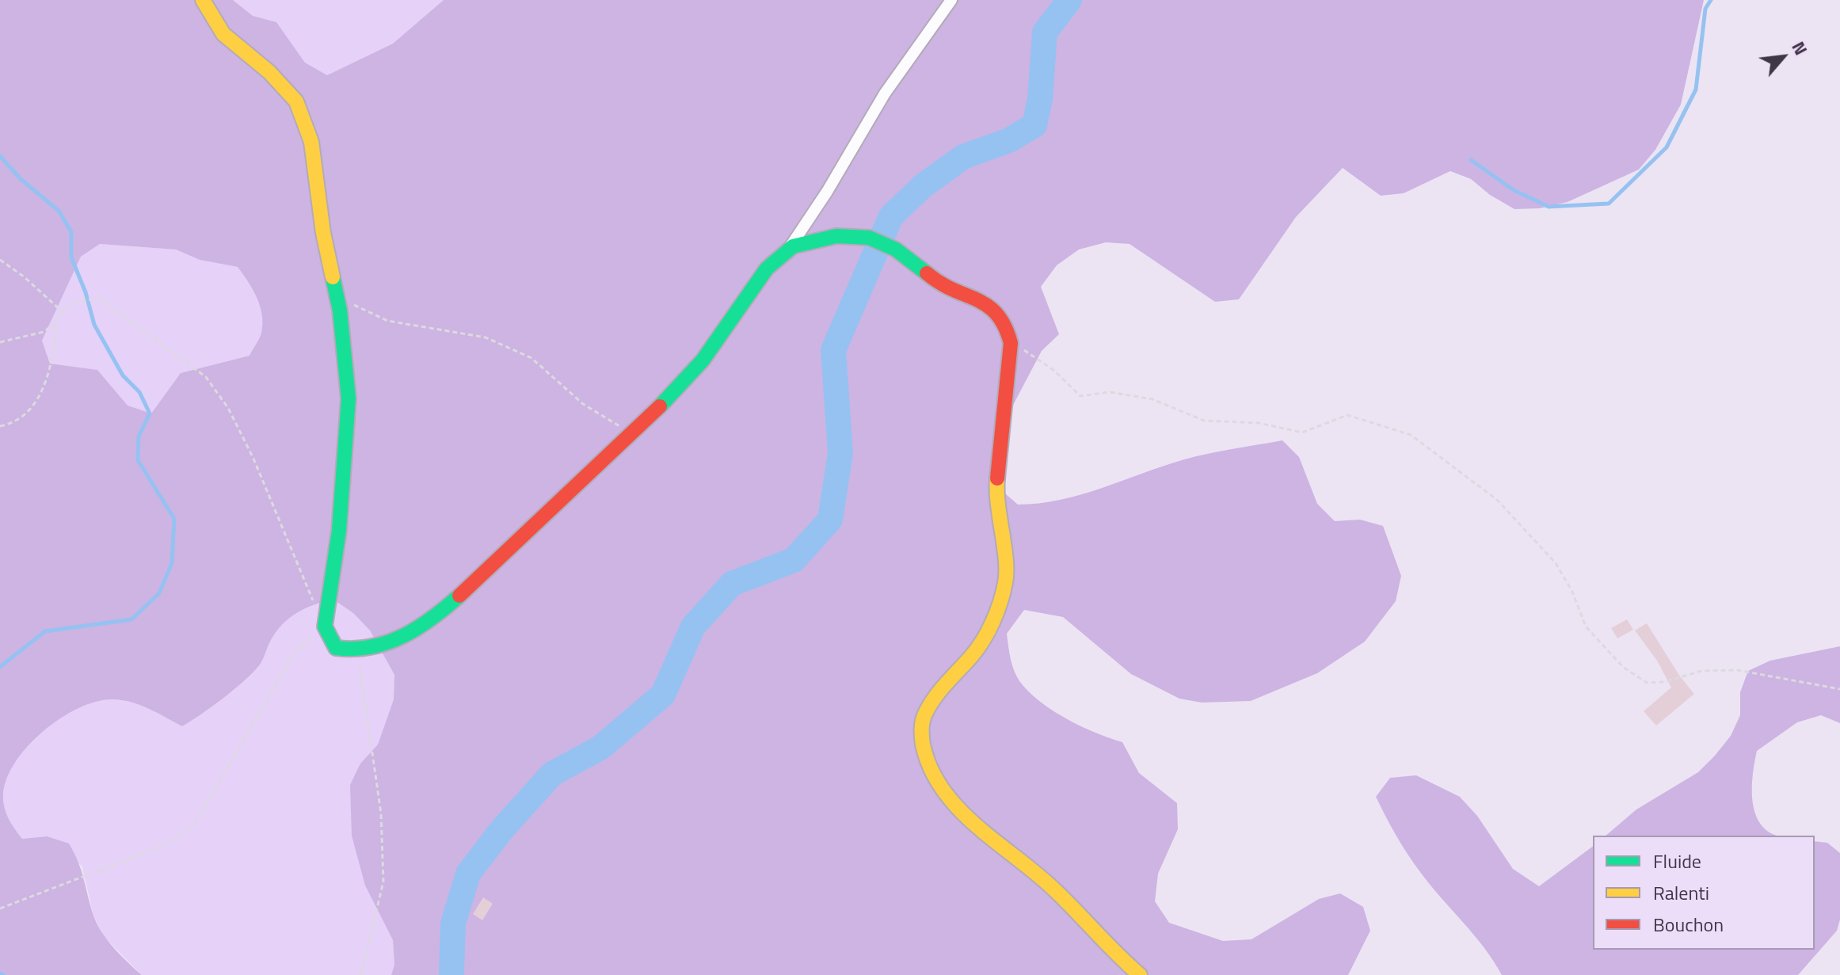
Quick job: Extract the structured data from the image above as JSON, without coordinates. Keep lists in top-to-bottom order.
{
  "legend": ["Fluide", "Ralenti", "Bouchon"],
  "north": "top right"
}
